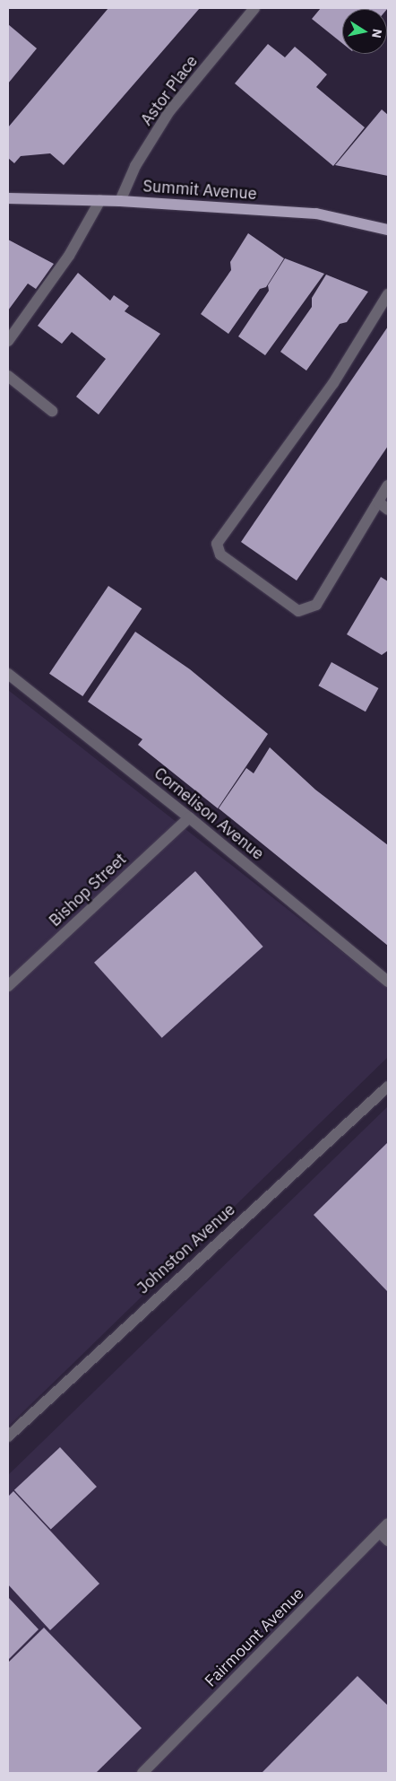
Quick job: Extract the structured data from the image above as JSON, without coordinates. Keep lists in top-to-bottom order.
{
  "streets": {
    "main road": ["Summit Avenue"],
    "street": [
      "Astor Place",
      "Cornelison Avenue",
      "Bishop Street",
      "Johnston Avenue",
      "Fairmount Avenue"
    ]
  },
  "crossings": [
    ["Astor Place", "Summit Avenue"],
    ["Cornelison Avenue", "Bishop Street"]
  ],
  "north": "right"
}
